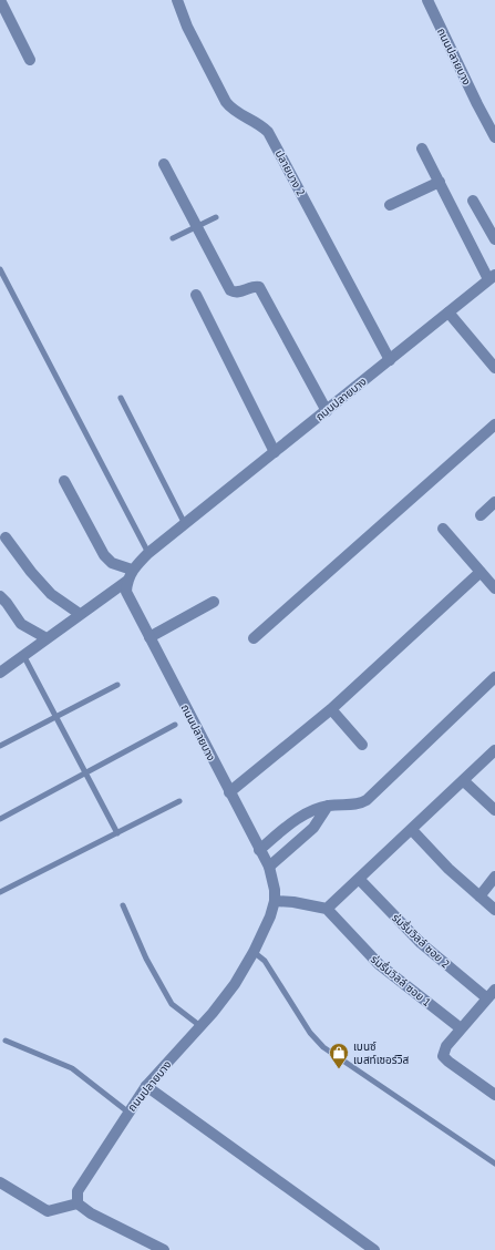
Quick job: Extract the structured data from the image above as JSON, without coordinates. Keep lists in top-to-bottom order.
{
  "streets": {
    "street": [
      "ถนนปลายบาง",
      "ปลายบาง 2",
      "ร่มรื่นวิลล์ ซอย 2",
      "ร่มรื่นวิลล์ ซอย 1"
    ]
  },
  "crossings": [
    ["ถนนปลายบาง", "ปลายบาง 2"]
  ],
  "places": {
    "shop": ["เบนซ์ เบสท์เซอร์วิส"]
  }
}
